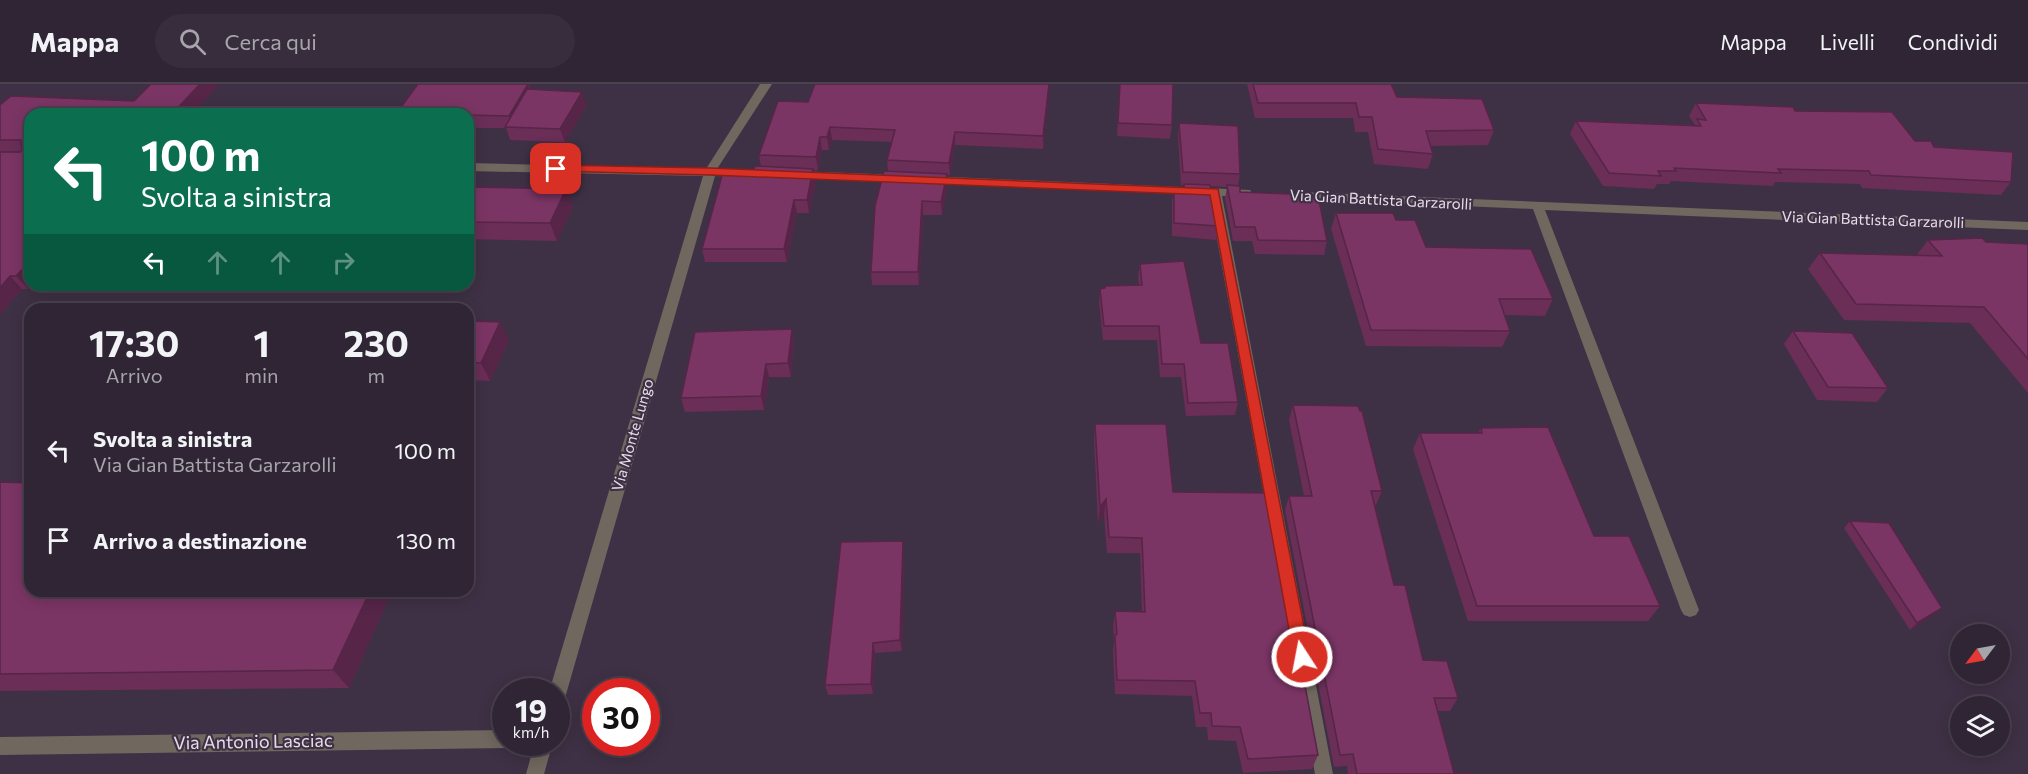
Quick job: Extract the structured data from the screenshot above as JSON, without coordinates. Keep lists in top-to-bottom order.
{
  "streets": {
    "street": ["Via Gian Battista Garzarolli", "Via Monte Lungo", "Via Antonio Lasciac"]
  },
  "north": "bottom left",
  "page": {
    "header": "Mappa",
    "search": "Cerca qui",
    "nav": ["Mappa", "Livelli", "Condividi"],
    "turn": ["100 m", "Svolta a sinistra"],
    "eta": [
      "17:30",
      "Arrivo",
      "1",
      "min",
      "230",
      "m"
    ],
    "list": [
      {
        "name": "Svolta a sinistra",
        "note": "Via Gian Battista Garzarolli",
        "value": "100 m"
      },
      {
        "name": "Arrivo a destinazione",
        "value": "130 m"
      }
    ],
    "speed": "19 km/h",
    "limit": "30"
  }
}
